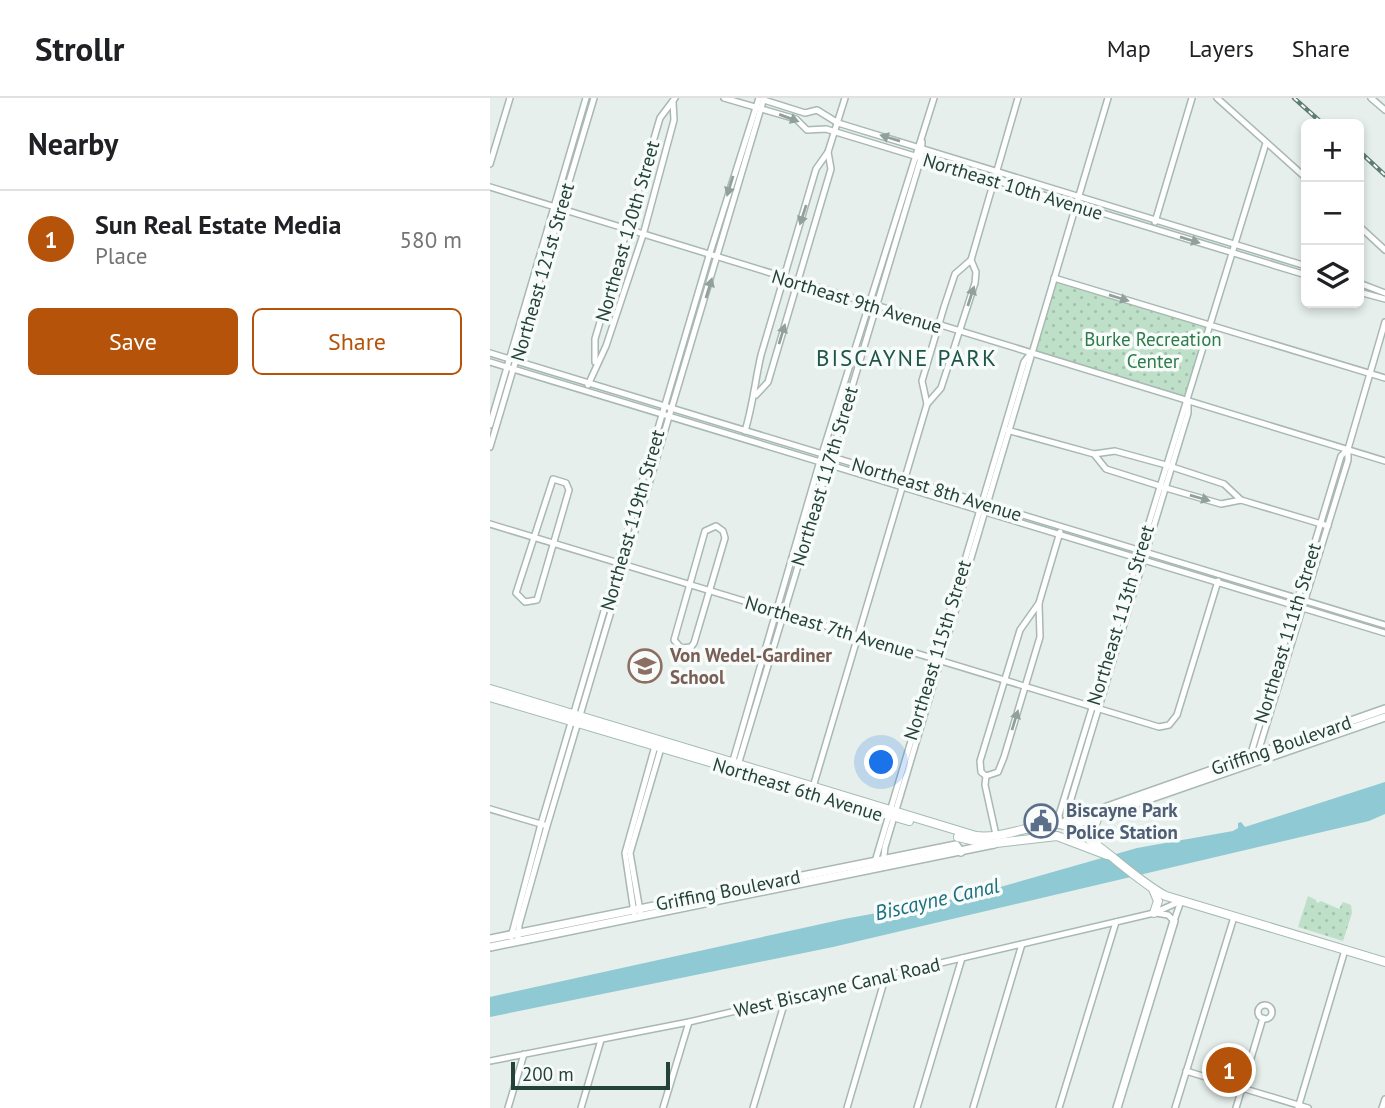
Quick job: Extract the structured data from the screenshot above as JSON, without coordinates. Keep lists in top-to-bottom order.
{
  "streets": {
    "main road": ["Griffing Boulevard", "Northeast 6th Avenue"],
    "street": [
      "Northeast 10th Avenue",
      "Northeast 120th Street",
      "Northeast 121st Street",
      "Northeast 9th Avenue",
      "Northeast 117th Street",
      "Northeast 8th Avenue",
      "Northeast 119th Street",
      "Northeast 113th Street",
      "Northeast 7th Avenue",
      "Northeast 111th Street",
      "Northeast 115th Street",
      "West Biscayne Canal Road"
    ]
  },
  "crossings": [
    ["Northeast 10th Avenue", "Northeast 117th Street"],
    ["Northeast 10th Avenue", "Northeast 119th Street"],
    ["Northeast 10th Avenue", "Northeast 113th Street"],
    ["Northeast 10th Avenue", "Northeast 115th Street"],
    ["Northeast 120th Street", "Northeast 9th Avenue"],
    ["Northeast 120th Street", "Northeast 8th Avenue"],
    ["Northeast 121st Street", "Northeast 9th Avenue"],
    ["Northeast 121st Street", "Northeast 8th Avenue"],
    ["Northeast 9th Avenue", "Northeast 117th Street"],
    ["Northeast 9th Avenue", "Northeast 119th Street"],
    ["Northeast 9th Avenue", "Northeast 113th Street"],
    ["Northeast 9th Avenue", "Northeast 111th Street"],
    ["Northeast 9th Avenue", "Northeast 115th Street"],
    ["Northeast 117th Street", "Northeast 8th Avenue"],
    ["Northeast 117th Street", "Northeast 7th Avenue"],
    ["Northeast 117th Street", "Northeast 6th Avenue"],
    ["Northeast 8th Avenue", "Northeast 119th Street"],
    ["Northeast 8th Avenue", "Northeast 113th Street"],
    ["Northeast 8th Avenue", "Northeast 7th Avenue"],
    ["Northeast 8th Avenue", "Northeast 111th Street"],
    ["Northeast 8th Avenue", "Northeast 115th Street"],
    ["Northeast 119th Street", "Northeast 7th Avenue"],
    ["Northeast 119th Street", "Griffing Boulevard"],
    ["Northeast 119th Street", "Northeast 6th Avenue"],
    ["Northeast 113th Street", "Northeast 7th Avenue"],
    ["Northeast 113th Street", "Griffing Boulevard"],
    ["Northeast 113th Street", "Northeast 6th Avenue"],
    ["Northeast 7th Avenue", "Northeast 115th Street"],
    ["Northeast 111th Street", "Griffing Boulevard"],
    ["Northeast 115th Street", "Griffing Boulevard"],
    ["Northeast 115th Street", "Northeast 6th Avenue"],
    ["Griffing Boulevard", "Northeast 6th Avenue"],
    ["Northeast 6th Avenue", "West Biscayne Canal Road"]
  ],
  "districts": ["BISCAYNE PARK"],
  "water": ["Biscayne Canal"],
  "parks": ["Burke Recreation Center"],
  "places": {
    "school or university": ["Von Wedel-Gardiner School"],
    "public building": ["Biscayne Park Police Station"]
  },
  "scale_bar": "200 m",
  "page": {
    "header": "Strollr",
    "nav": ["Map", "Layers", "Share"],
    "heading": "Nearby",
    "map_buttons": ["+", "−"],
    "list": [
      {
        "mark": "1",
        "name": "Sun Real Estate Media",
        "note": "Place",
        "value": "580 m"
      }
    ],
    "buttons": ["Save", "Share"],
    "pins": "1",
    "scale": "200 m"
  }
}
